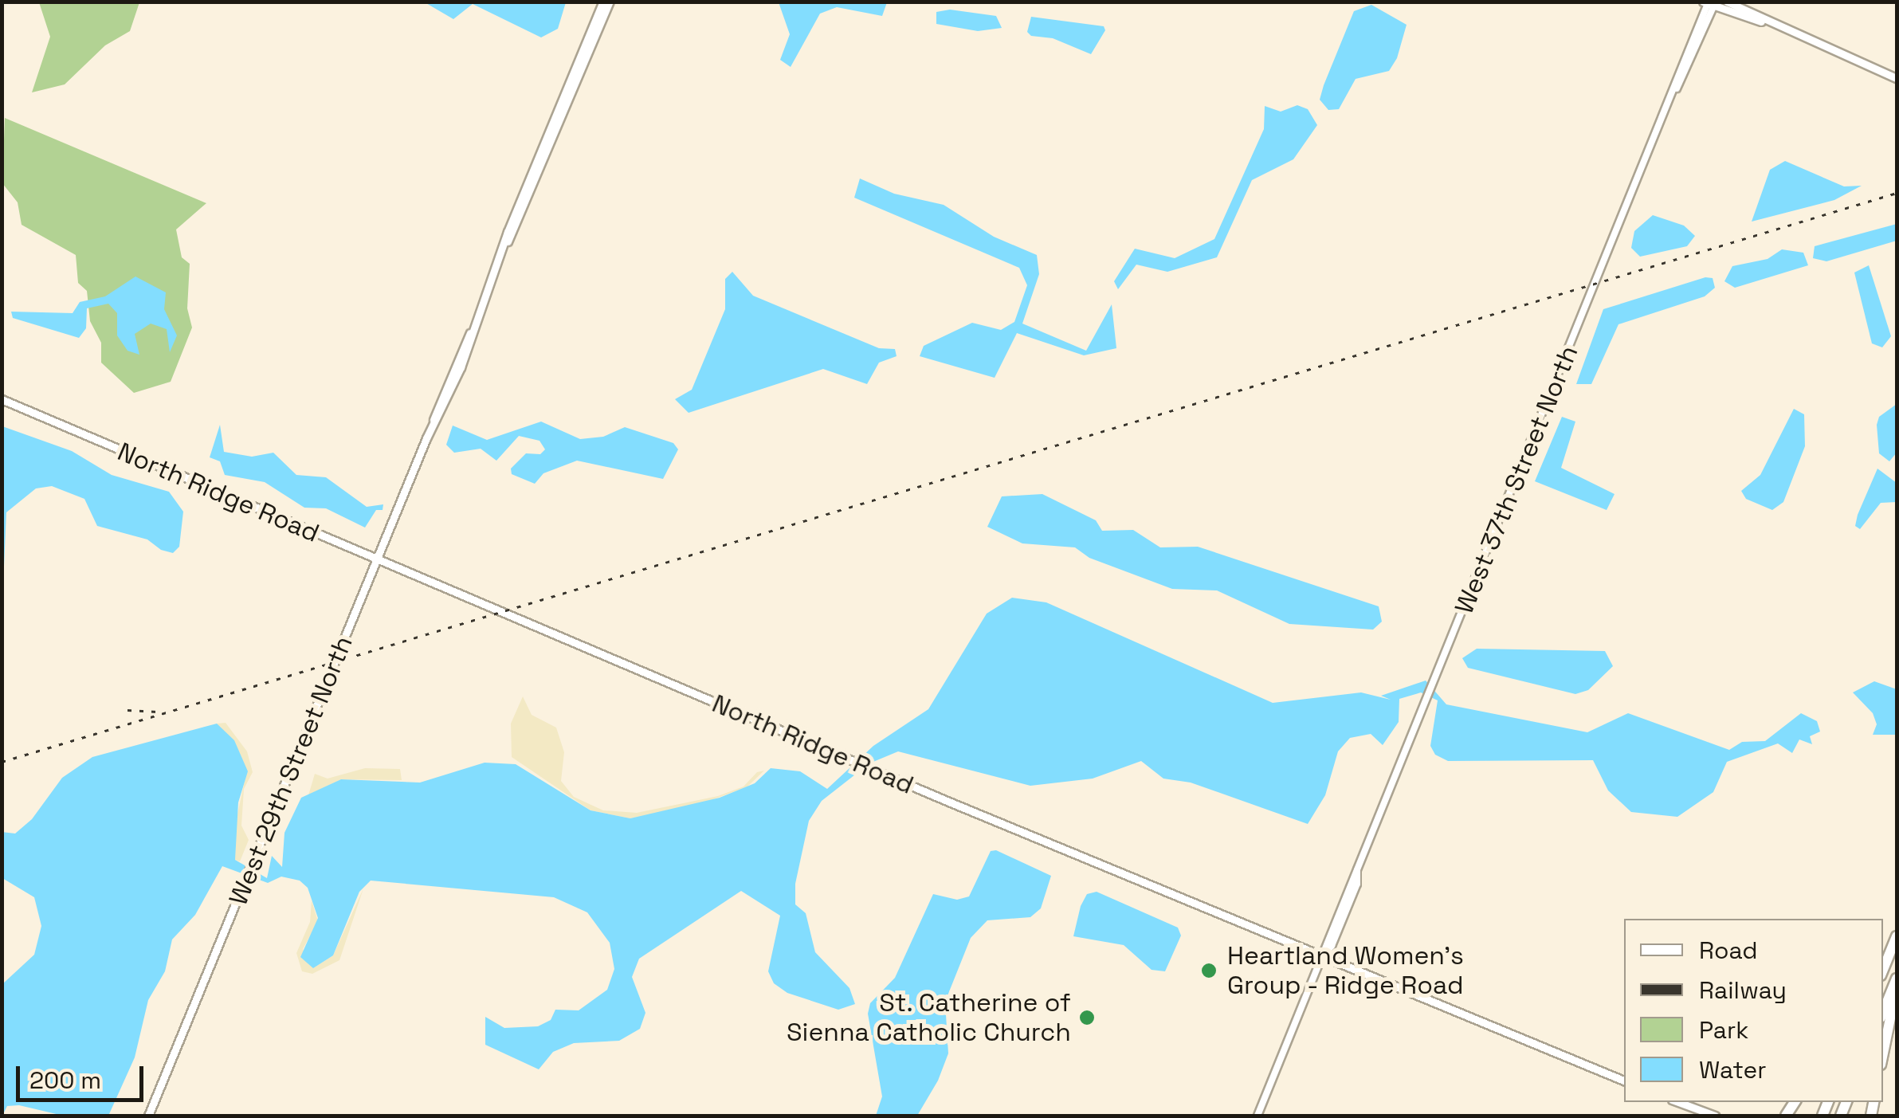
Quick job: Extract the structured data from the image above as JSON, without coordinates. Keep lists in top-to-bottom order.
{
  "streets": {
    "main road": ["North Ridge Road", "West 29th Street North"],
    "street": ["West 37th Street North"]
  },
  "crossings": [
    ["West 37th Street North", "North Ridge Road"],
    ["North Ridge Road", "West 29th Street North"]
  ],
  "places": ["Heartland Women's Group - Ridge Road", "St. Catherine of Sienna Catholic Church"],
  "legend": [
    "Road",
    "Railway",
    "Park",
    "Water"
  ],
  "scale_bar": "200 m"
}
